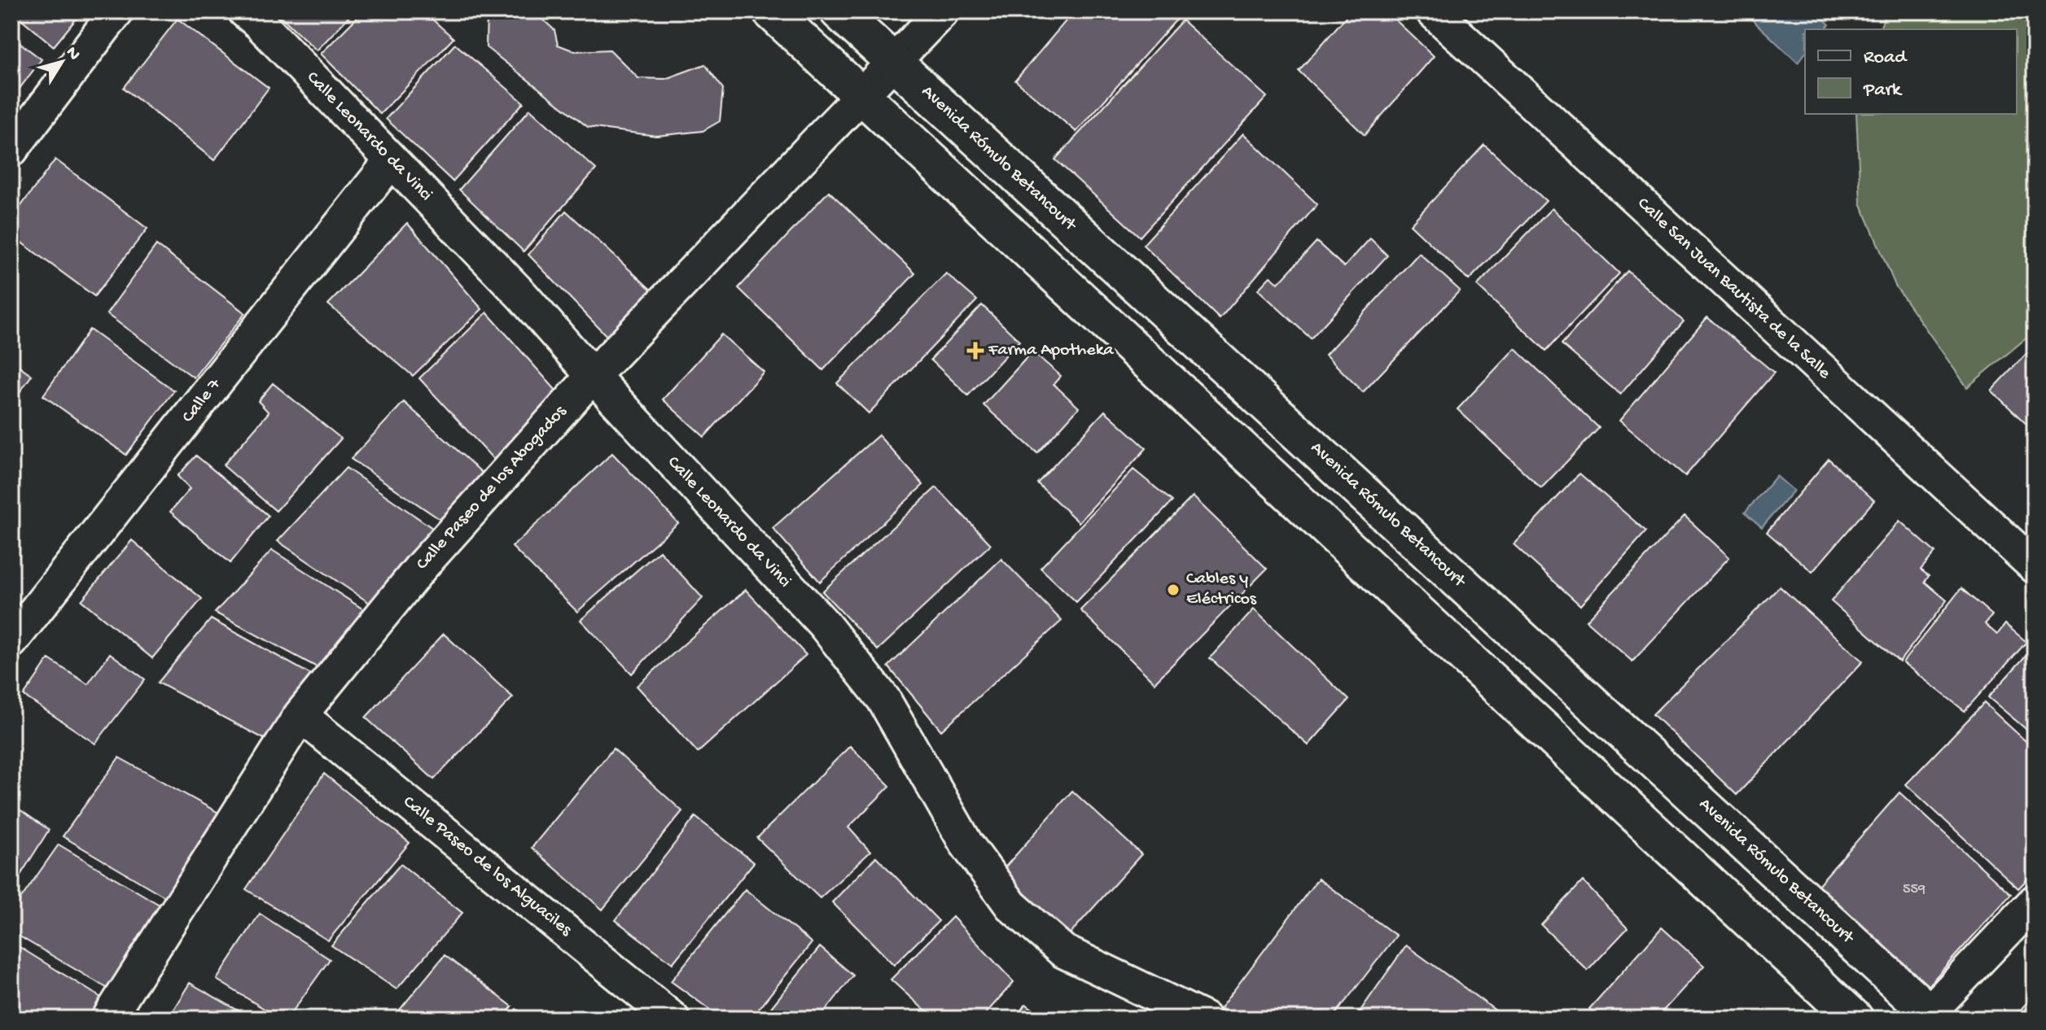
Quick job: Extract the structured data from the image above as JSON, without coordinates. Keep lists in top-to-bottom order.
{
  "streets": {
    "main road": ["Avenida Rómulo Betancourt"],
    "street": [
      "Calle Leonardo da Vinci",
      "Calle San Juan Bautista de la Salle",
      "Calle 7",
      "Calle Paseo de los Abogados",
      "Calle Paseo de los Alguaciles"
    ]
  },
  "crossings": [
    ["Calle Leonardo da Vinci", "Calle 7"],
    ["Calle Leonardo da Vinci", "Calle Paseo de los Abogados"],
    ["Avenida Rómulo Betancourt", "Calle Paseo de los Abogados"],
    ["Calle Paseo de los Abogados", "Calle Paseo de los Alguaciles"]
  ],
  "places": {
    "health": ["Farma Apotheka"],
    "other": ["Cables y Eléctricos"]
  },
  "house_numbers": ["559"],
  "legend": ["Road", "Park"],
  "north": "top right"
}
